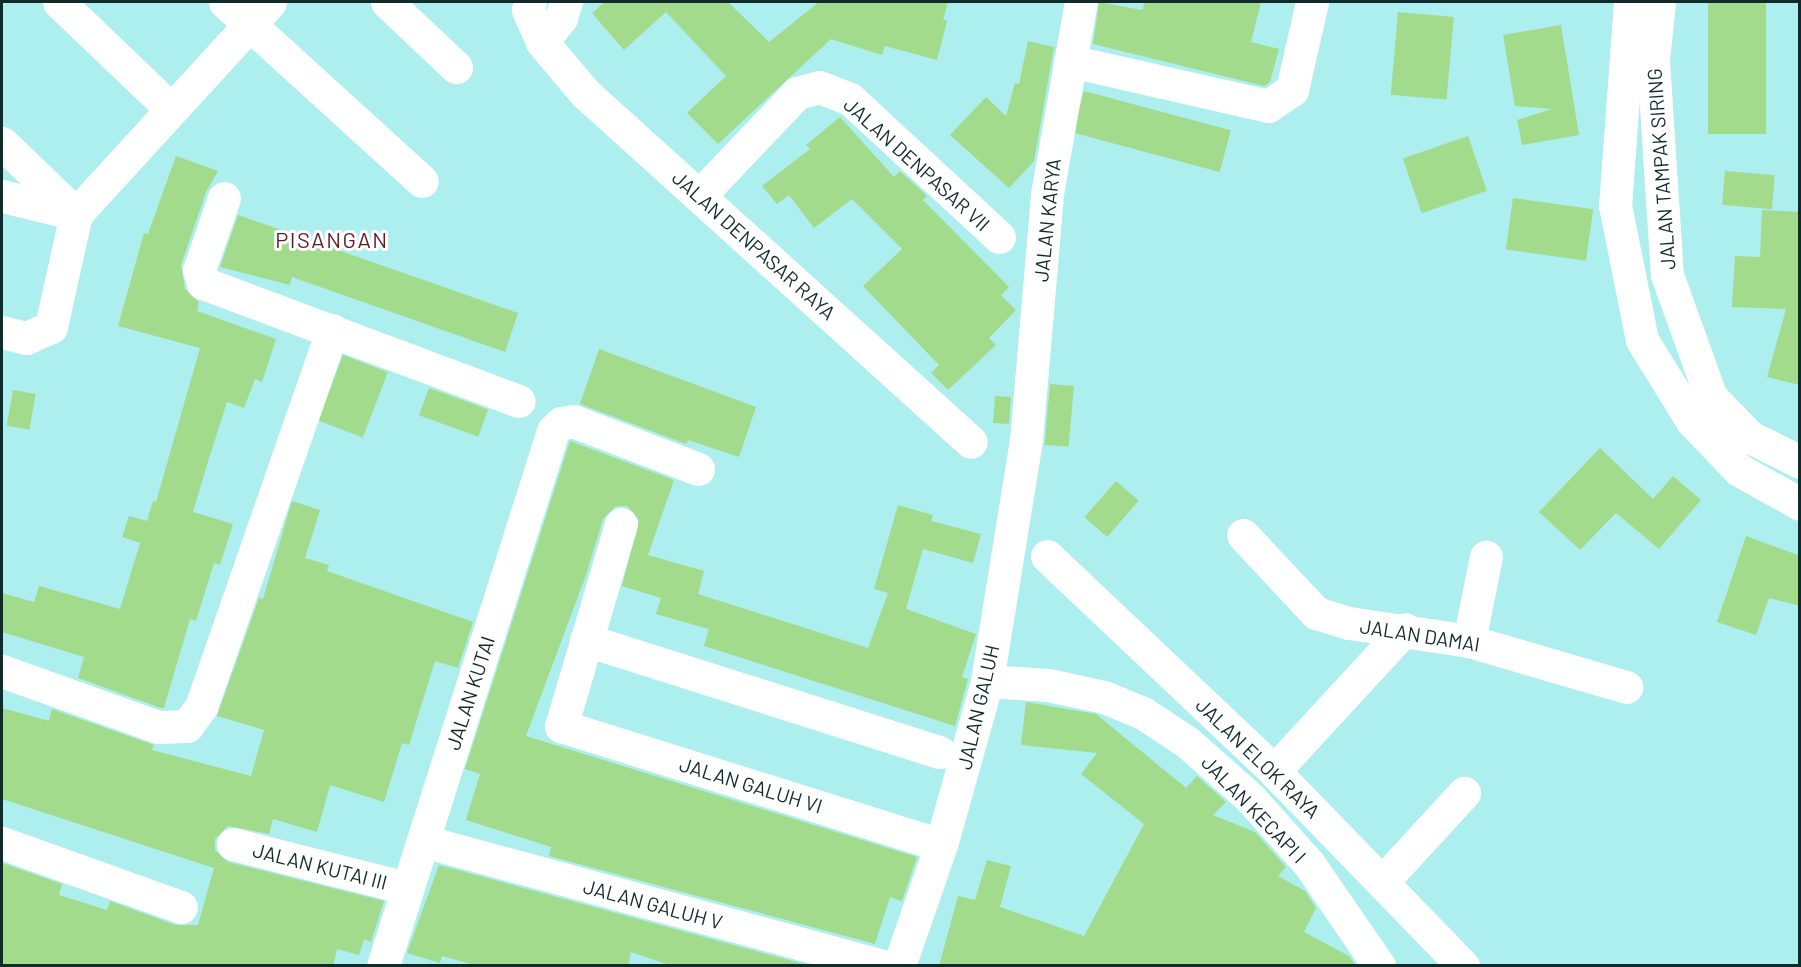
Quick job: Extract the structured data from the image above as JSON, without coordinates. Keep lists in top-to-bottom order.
{
  "streets": {
    "street": [
      "JALAN DENPASAR VII",
      "JALAN TAMPAK SIRING",
      "JALAN KARYA",
      "JALAN DENPASAR RAYA",
      "JALAN DAMAI",
      "JALAN KUTAI",
      "JALAN GALUH",
      "JALAN ELOK RAYA",
      "JALAN GALUH VI",
      "JALAN KECAPI I",
      "JALAN KUTAI III",
      "JALAN GALUH V"
    ]
  },
  "crossings": [
    ["JALAN DENPASAR VII", "JALAN DENPASAR RAYA"],
    ["JALAN KARYA", "JALAN GALUH"],
    ["JALAN KUTAI", "JALAN KUTAI III"],
    ["JALAN KUTAI", "JALAN GALUH V"],
    ["JALAN GALUH", "JALAN GALUH VI"],
    ["JALAN GALUH", "JALAN KECAPI I"]
  ],
  "districts": ["PISANGAN"]
}
